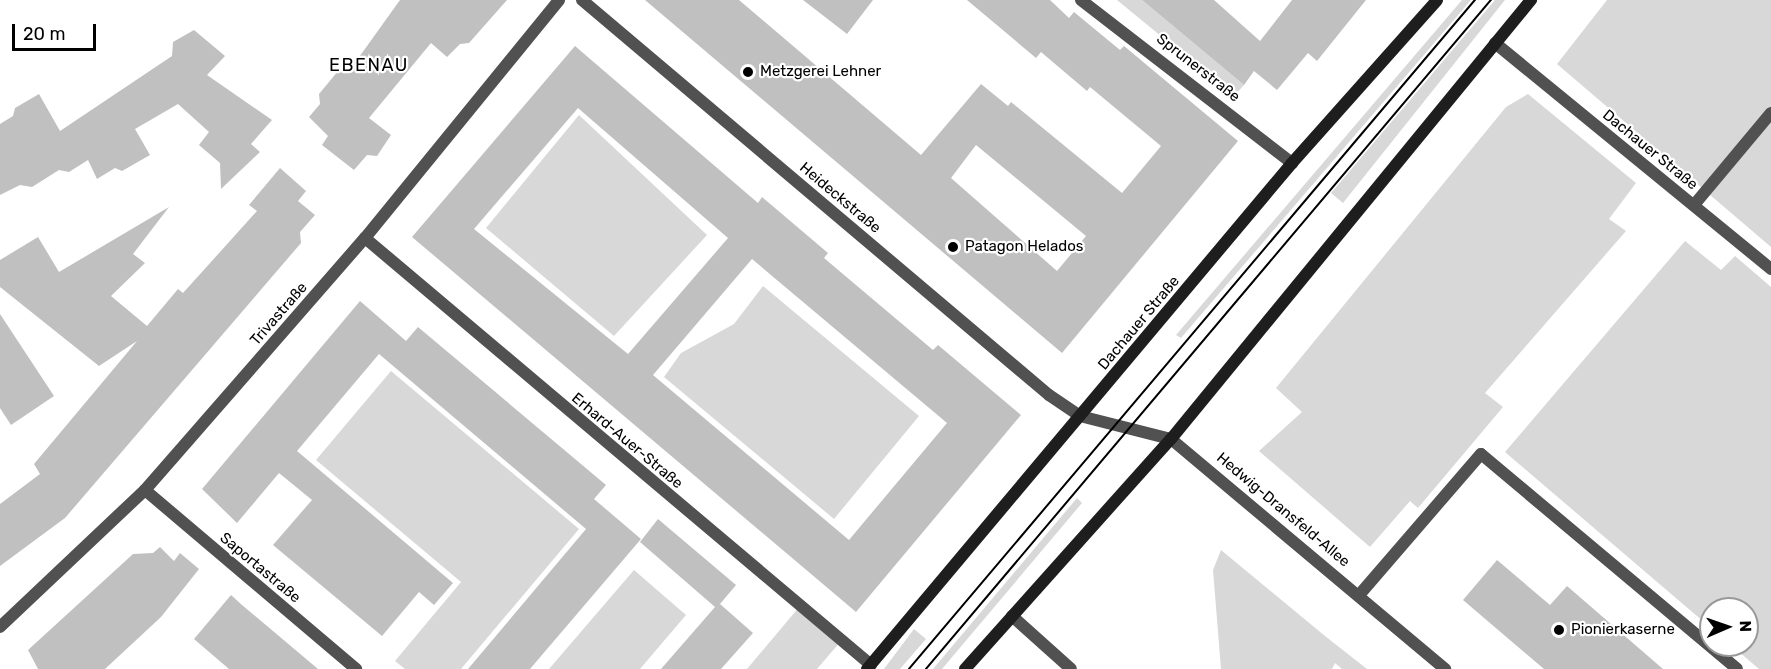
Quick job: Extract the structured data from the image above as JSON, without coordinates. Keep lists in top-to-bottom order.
{
  "streets": {
    "main road": ["Dachauer Straße"],
    "street": [
      "Sprunerstraße",
      "Heideckstraße",
      "Trivastraße",
      "Erhard-Auer-Straße",
      "Hedwig-Dransfeld-Allee",
      "Saportastraße"
    ]
  },
  "crossings": [
    ["Sprunerstraße", "Dachauer Straße"],
    ["Dachauer Straße", "Heideckstraße"],
    ["Dachauer Straße", "Erhard-Auer-Straße"],
    ["Dachauer Straße", "Hedwig-Dransfeld-Allee"],
    ["Heideckstraße", "Hedwig-Dransfeld-Allee"],
    ["Trivastraße", "Erhard-Auer-Straße"],
    ["Trivastraße", "Saportastraße"]
  ],
  "districts": ["EBENAU"],
  "places": ["Metzgerei Lehner", "Patagon Helados", "Pionierkaserne"],
  "scale_bar": "20 m",
  "north": "right"
}
